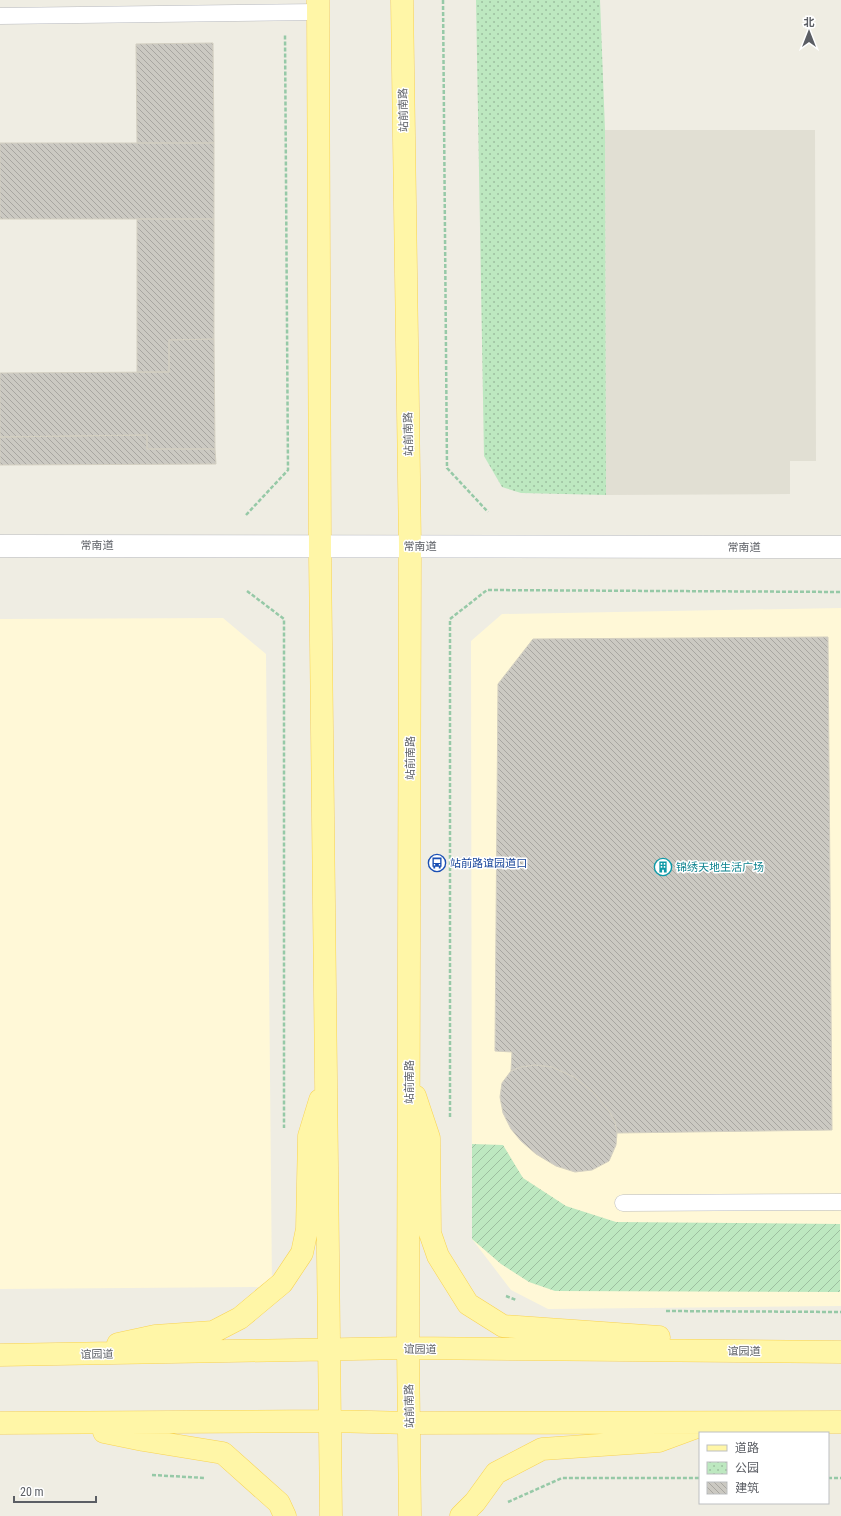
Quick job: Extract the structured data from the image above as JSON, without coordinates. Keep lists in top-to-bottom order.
{
  "streets": {
    "main road": ["站前南路", "谊园道"],
    "street": ["常南道"]
  },
  "crossings": [
    ["站前南路", "常南道"],
    ["站前南路", "谊园道"]
  ],
  "places": {
    "bus stop": ["站前路谊园道口"],
    "building": ["锦绣天地生活广场"]
  },
  "legend": ["道路", "公园", "建筑"],
  "scale_bar": "20 m",
  "north": "top"
}
